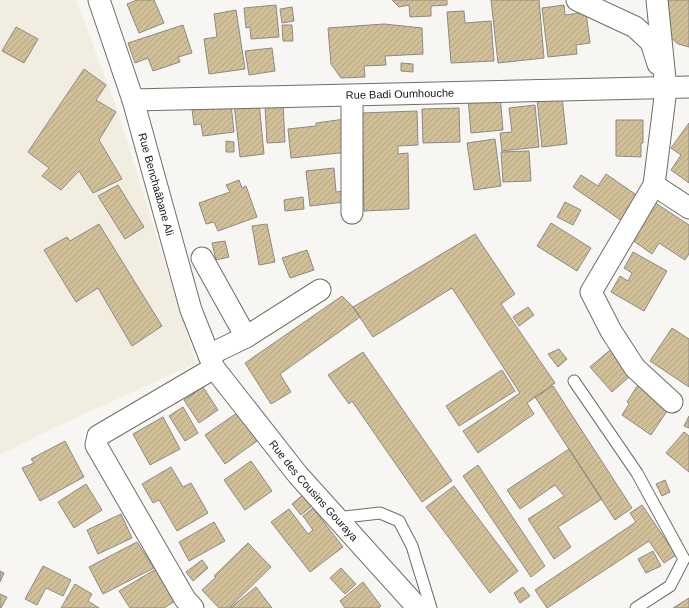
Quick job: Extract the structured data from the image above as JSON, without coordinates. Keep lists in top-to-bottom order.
{
  "streets": {
    "street": ["Rue Badi Oumhouche", "Rue Benchaâbane Ali", "Rue des Cousins Gouraya"]
  },
  "crossings": [
    ["Rue Badi Oumhouche", "Rue Benchaâbane Ali"],
    ["Rue Benchaâbane Ali", "Rue des Cousins Gouraya"]
  ]
}
